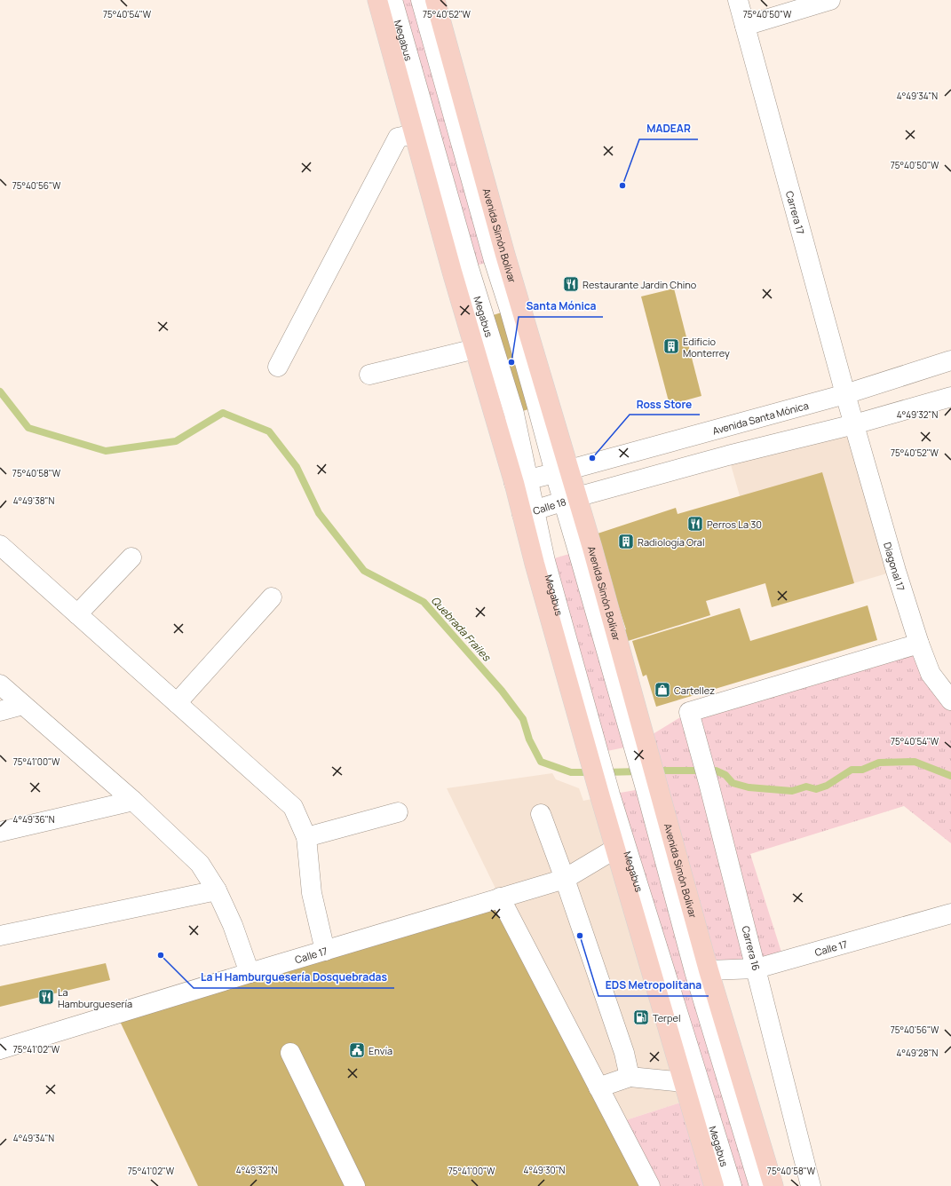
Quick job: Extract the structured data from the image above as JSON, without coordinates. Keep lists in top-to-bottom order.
{
  "streets": {
    "main road": ["Avenida Simón Bolívar"],
    "street": [
      "Megabus",
      "Carrera 17",
      "Avenida Santa Mónica",
      "Calle 18",
      "Diagonal 17",
      "Calle 17",
      "Carrera 16"
    ]
  },
  "crossings": [
    ["Carrera 17", "Avenida Santa Mónica"],
    ["Carrera 17", "Diagonal 17"],
    ["Avenida Simón Bolívar", "Avenida Santa Mónica"],
    ["Avenida Simón Bolívar", "Calle 18"],
    ["Avenida Simón Bolívar", "Calle 17"],
    ["Diagonal 17", "Carrera 16"],
    ["Calle 17", "Carrera 16"]
  ],
  "water": ["Quebrada Frailes"],
  "places": {
    "other": [
      "MADEAR",
      "Santa Mónica",
      "Ross Store",
      "EDS Metropolitana",
      "La H Hamburguesería Dosquebradas"
    ],
    "restaurant": ["Restaurante Jardin Chino", "Perros La 30", "La Hamburguesería"],
    "building": ["Edificio Monterrey", "Radiología Oral"],
    "shop": ["Cartellez"],
    "fuel station": ["Terpel"],
    "public building": ["Envía"]
  },
  "coordinates": [
    "75°40'54\"W",
    "75°40'52\"W",
    "75°40'50\"W",
    "4°49'34\"N",
    "75°40'56\"W",
    "4°49'32\"N",
    "75°40'58\"W",
    "4°49'38\"N",
    "75°41'00\"W",
    "4°49'36\"N",
    "75°41'02\"W",
    "4°49'28\"N",
    "4°49'30\"N"
  ]
}
